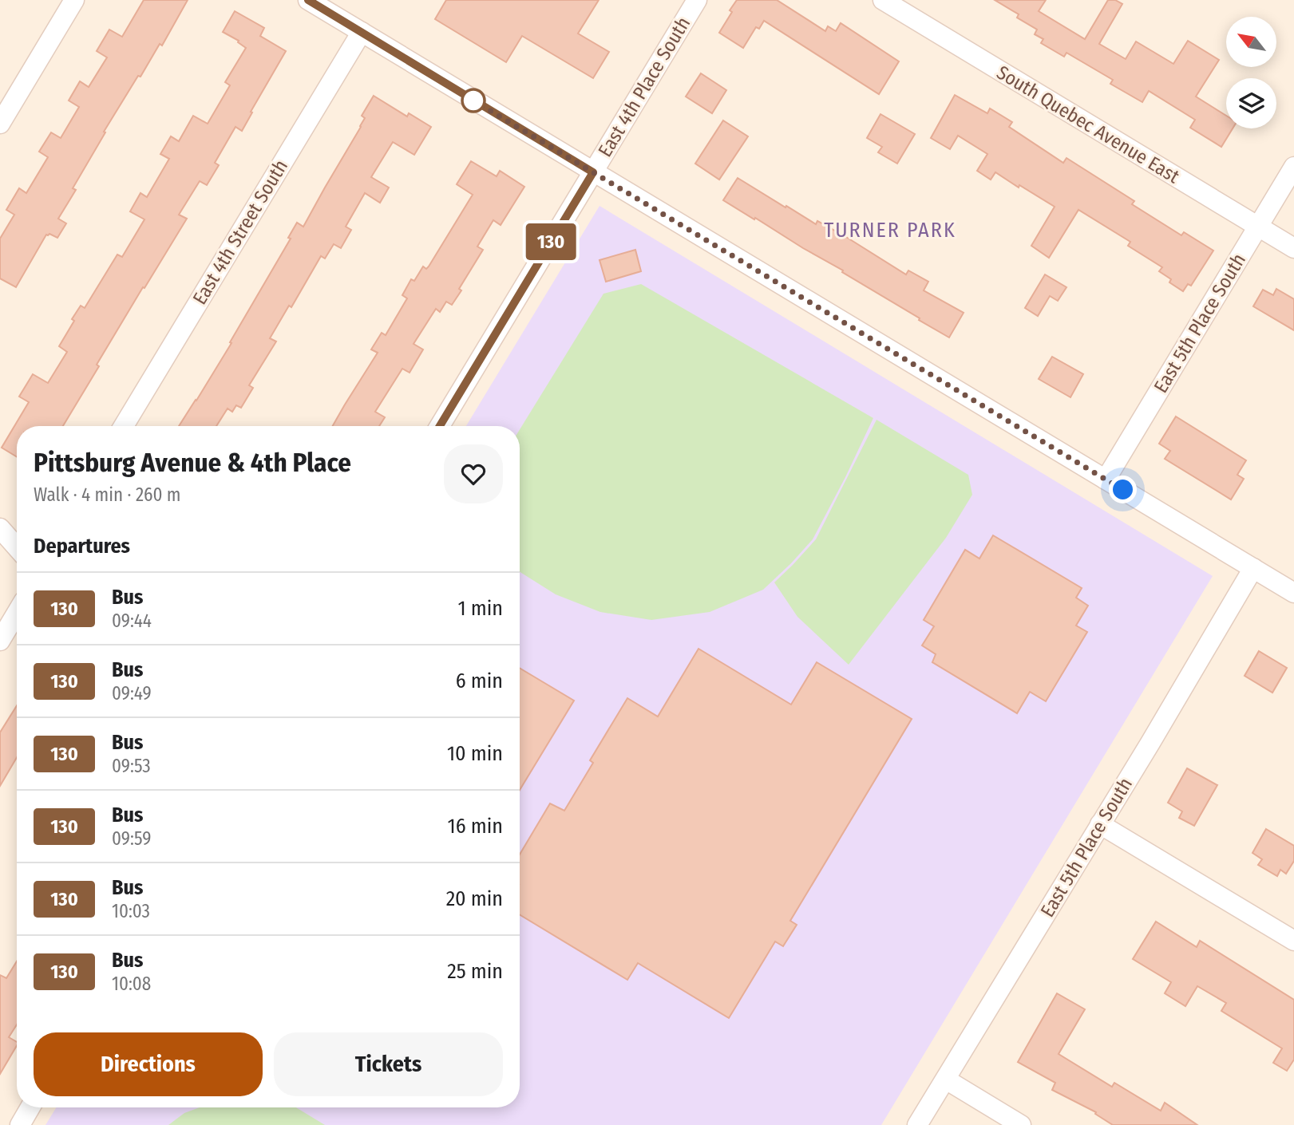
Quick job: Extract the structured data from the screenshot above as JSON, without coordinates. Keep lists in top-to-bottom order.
{
  "streets": {
    "street": [
      "East 4th Place South",
      "South Quebec Avenue East",
      "East 4th Street South",
      "East 5th Place South"
    ]
  },
  "crossings": [
    ["South Quebec Avenue East", "East 5th Place South"]
  ],
  "districts": ["TURNER PARK"],
  "lines": ["bus line 130"],
  "north": "top left",
  "page": {
    "on_map": "130",
    "heading": [
      ["Pittsburg Avenue & 4th Place", "Walk · 4 min · 260 m"],
      "Departures"
    ],
    "list": [
      {
        "mark": "130",
        "name": "Bus",
        "note": "09:44",
        "value": "1 min"
      },
      {
        "mark": "130",
        "name": "Bus",
        "note": "09:49",
        "value": "6 min"
      },
      {
        "mark": "130",
        "name": "Bus",
        "note": "09:53",
        "value": "10 min"
      },
      {
        "mark": "130",
        "name": "Bus",
        "note": "09:59",
        "value": "16 min"
      },
      {
        "mark": "130",
        "name": "Bus",
        "note": "10:03",
        "value": "20 min"
      },
      {
        "mark": "130",
        "name": "Bus",
        "note": "10:08",
        "value": "25 min"
      }
    ],
    "buttons": ["Directions", "Tickets"]
  }
}
